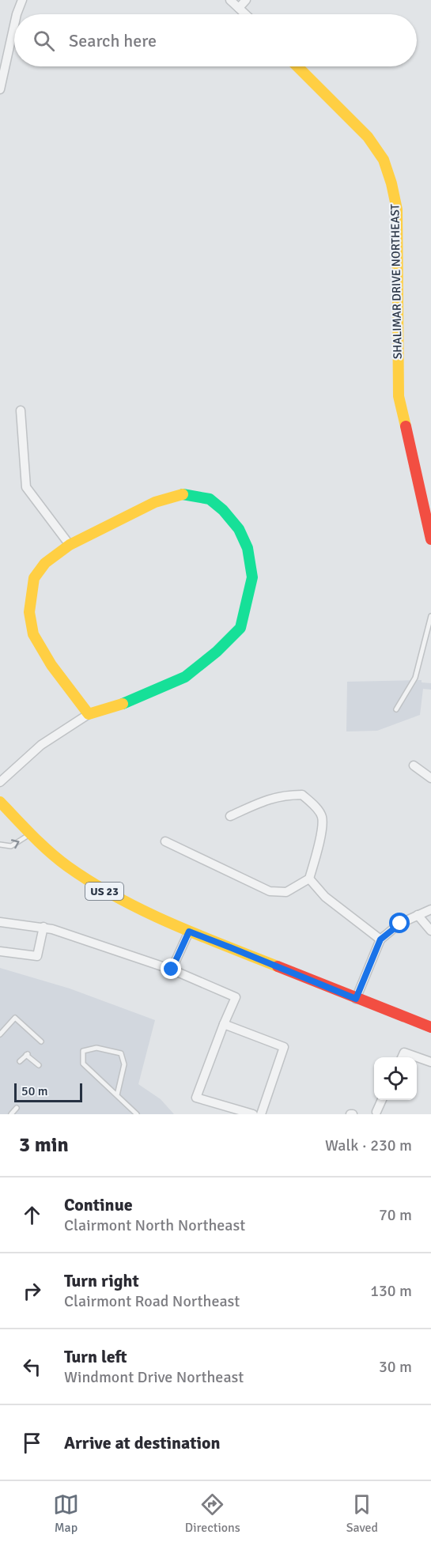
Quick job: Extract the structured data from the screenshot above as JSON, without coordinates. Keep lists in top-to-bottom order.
{
  "streets": {
    "street": ["SHALIMAR DRIVE NORTHEAST", "US 23"]
  },
  "scale_bar": "50 m",
  "page": {
    "search": "Search here",
    "scale": "50 m",
    "heading": ["3 min", "Walk · 230 m"],
    "list": [
      ["Continue", "Clairmont North Northeast", "70 m"],
      ["Turn right", "Clairmont Road Northeast", "130 m"],
      ["Turn left", "Windmont Drive Northeast", "30 m"],
      "Arrive at destination"
    ],
    "nav": ["Map", "Directions", "Saved"]
  }
}
